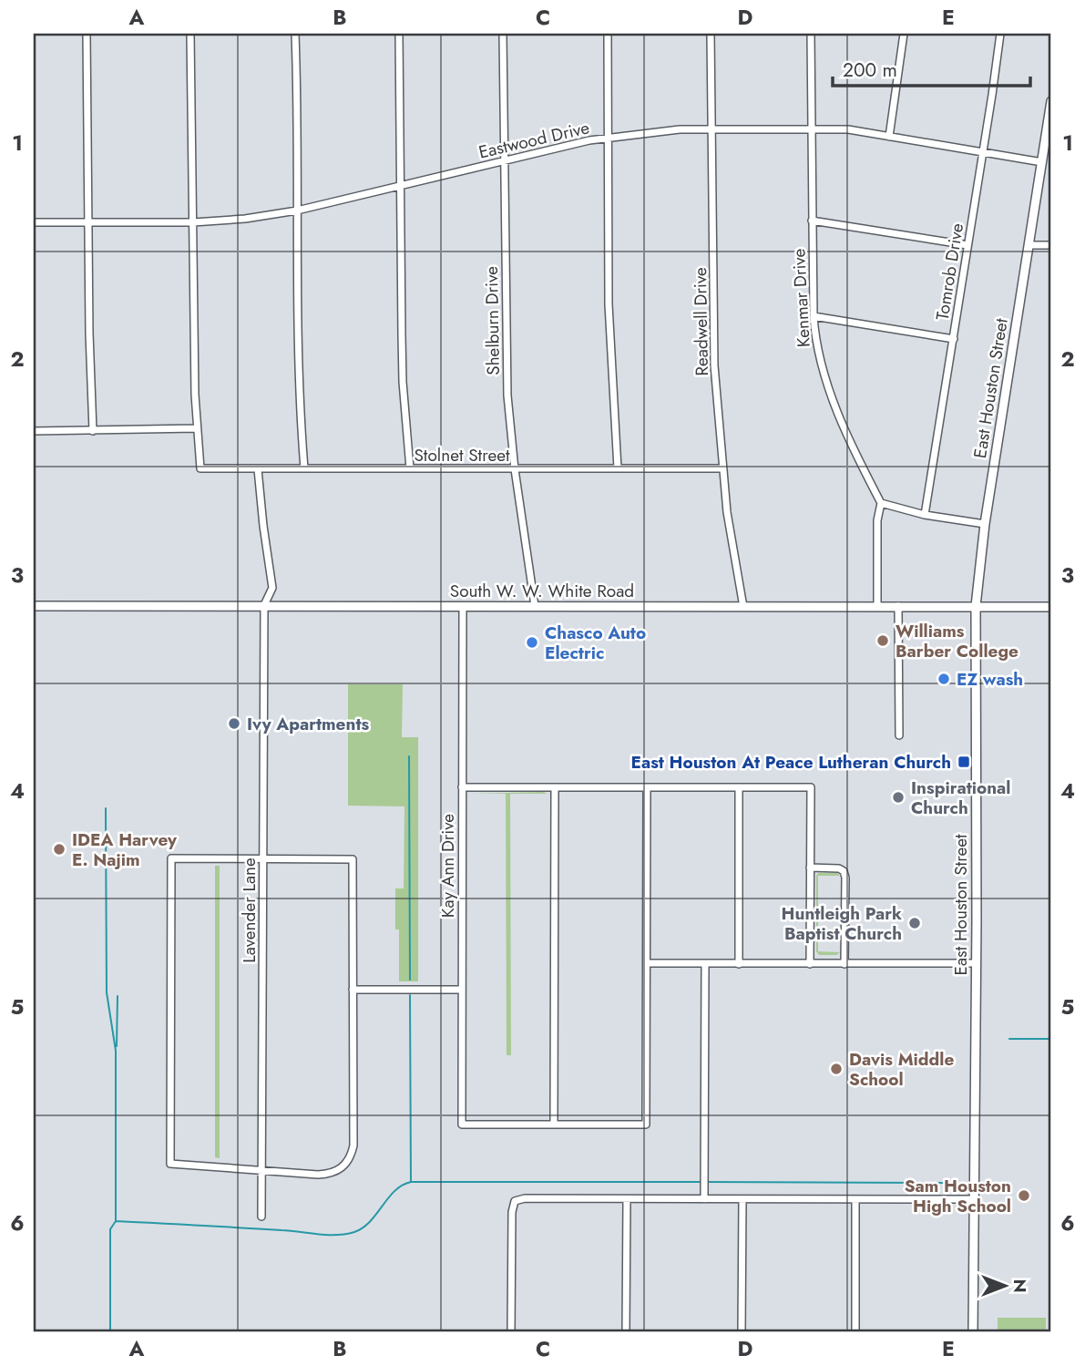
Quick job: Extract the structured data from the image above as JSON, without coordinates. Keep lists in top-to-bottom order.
{
  "streets": {
    "main road": ["East Houston Street", "South W. W. White Road"],
    "street": [
      "Eastwood Drive",
      "Tomrob Drive",
      "Kenmar Drive",
      "Shelburn Drive",
      "Readwell Drive",
      "Stolnet Street",
      "Kay Ann Drive",
      "Lavender Lane"
    ]
  },
  "crossings": [
    ["Eastwood Drive", "Tomrob Drive"],
    ["Eastwood Drive", "Kenmar Drive"],
    ["Eastwood Drive", "Shelburn Drive"],
    ["Eastwood Drive", "Readwell Drive"],
    ["Eastwood Drive", "East Houston Street"],
    ["Shelburn Drive", "Stolnet Street"],
    ["Shelburn Drive", "South W. W. White Road"],
    ["Readwell Drive", "Stolnet Street"],
    ["Readwell Drive", "South W. W. White Road"],
    ["East Houston Street", "South W. W. White Road"],
    ["Stolnet Street", "Lavender Lane"],
    ["South W. W. White Road", "Kay Ann Drive"],
    ["South W. W. White Road", "Lavender Lane"]
  ],
  "places": {
    "other": [
      "Williams Barber College",
      "Chasco Auto Electric",
      "EZ wash",
      "Ivy Apartments",
      "Inspirational Church",
      "IDEA Harvey E. Najim",
      "Huntleigh Park Baptist Church",
      "Davis Middle School",
      "Sam Houston High School"
    ],
    "transit": ["East Houston At Peace Lutheran Church"]
  },
  "scale_bar": "200 m",
  "north": "right",
  "grid": {
    "columns": [
      "A",
      "B",
      "C",
      "D",
      "E"
    ],
    "rows": [
      "1",
      "2",
      "3",
      "4",
      "5",
      "6"
    ]
  }
}
